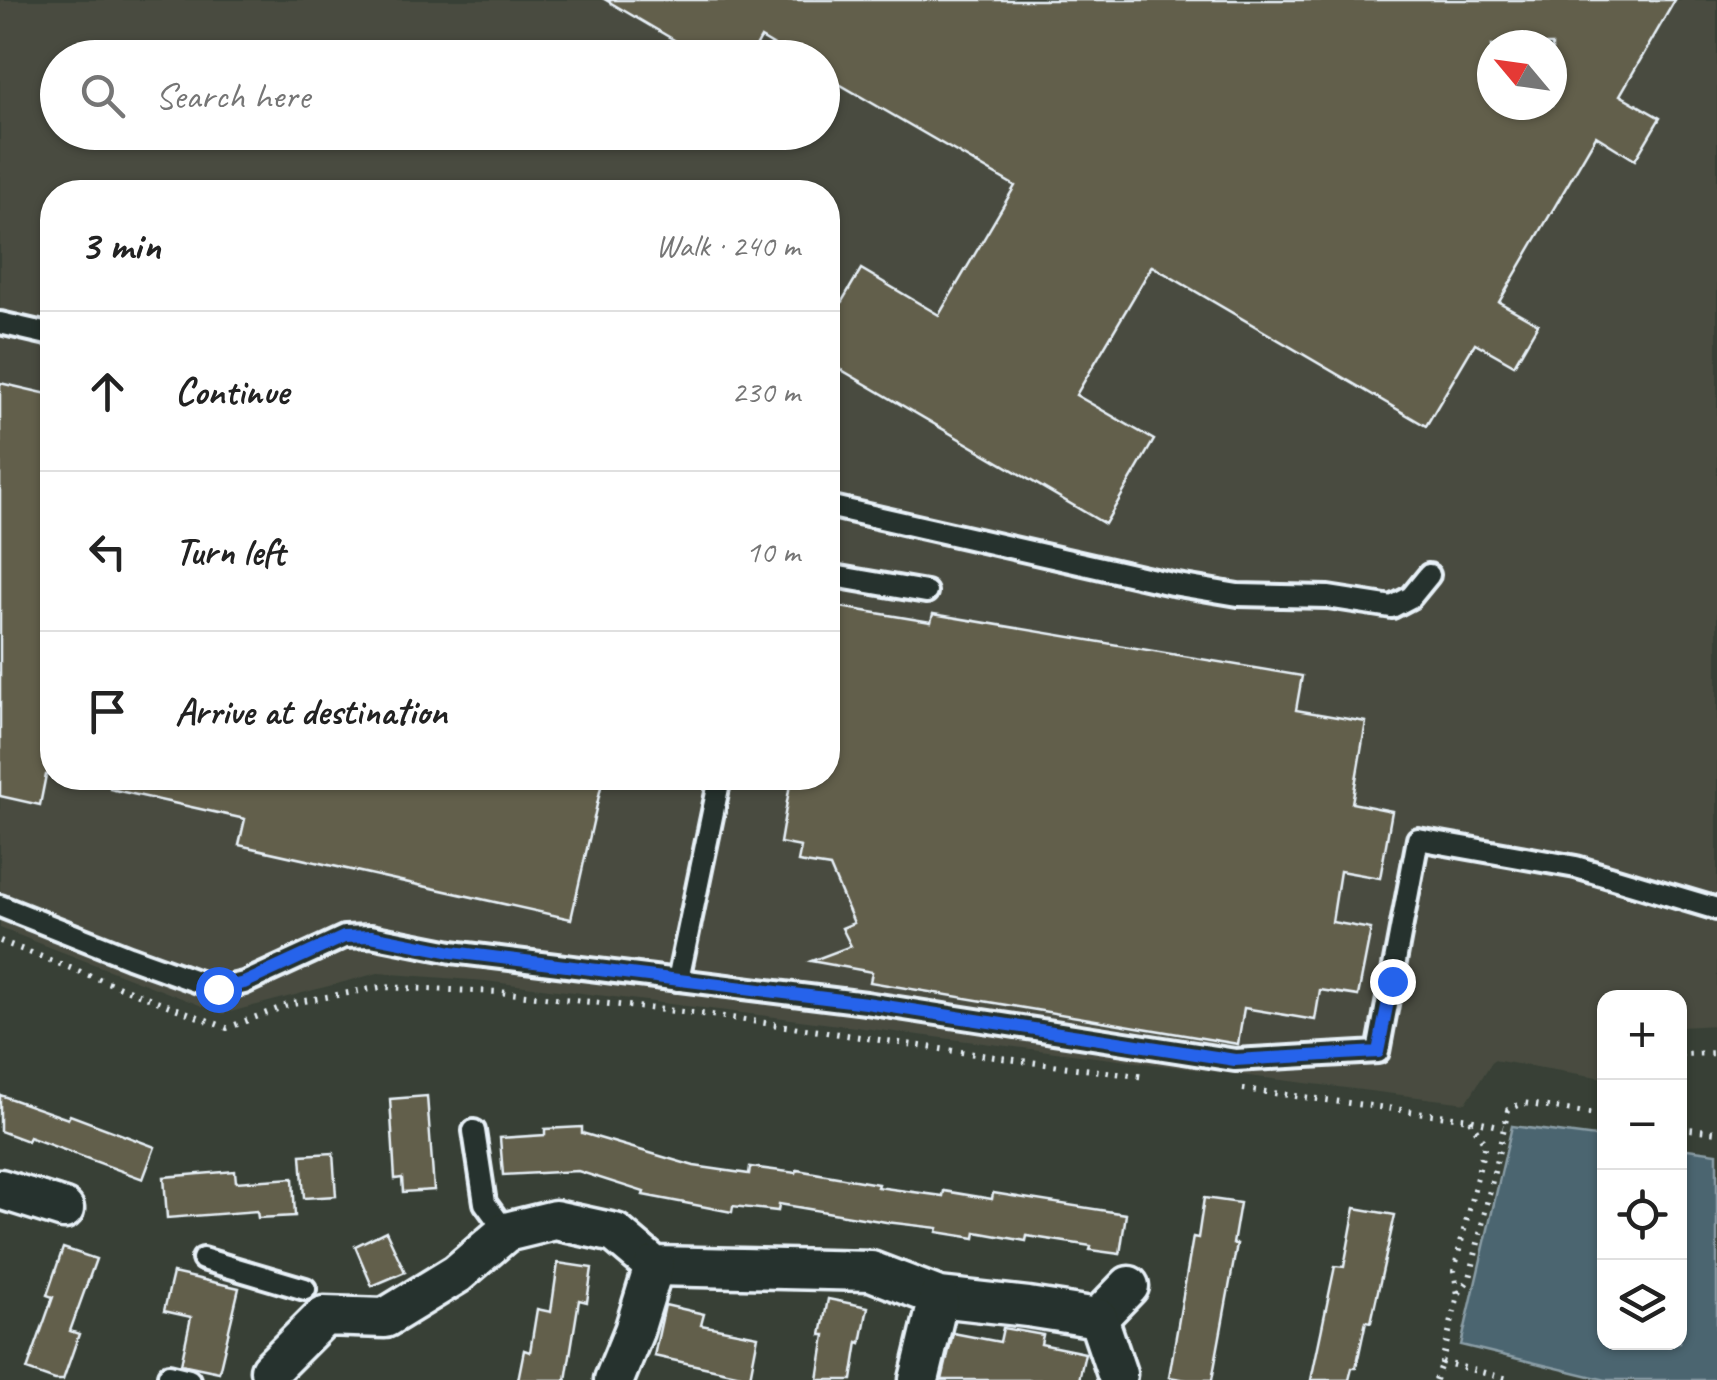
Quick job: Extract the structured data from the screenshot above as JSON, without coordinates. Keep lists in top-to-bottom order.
{
  "north": "top left",
  "page": {
    "search": "Search here",
    "heading": ["3 min", "Walk · 240 m"],
    "list": [
      ["Continue", "230 m"],
      ["Turn left", "10 m"],
      "Arrive at destination"
    ],
    "map_buttons": ["+", "−"]
  }
}
